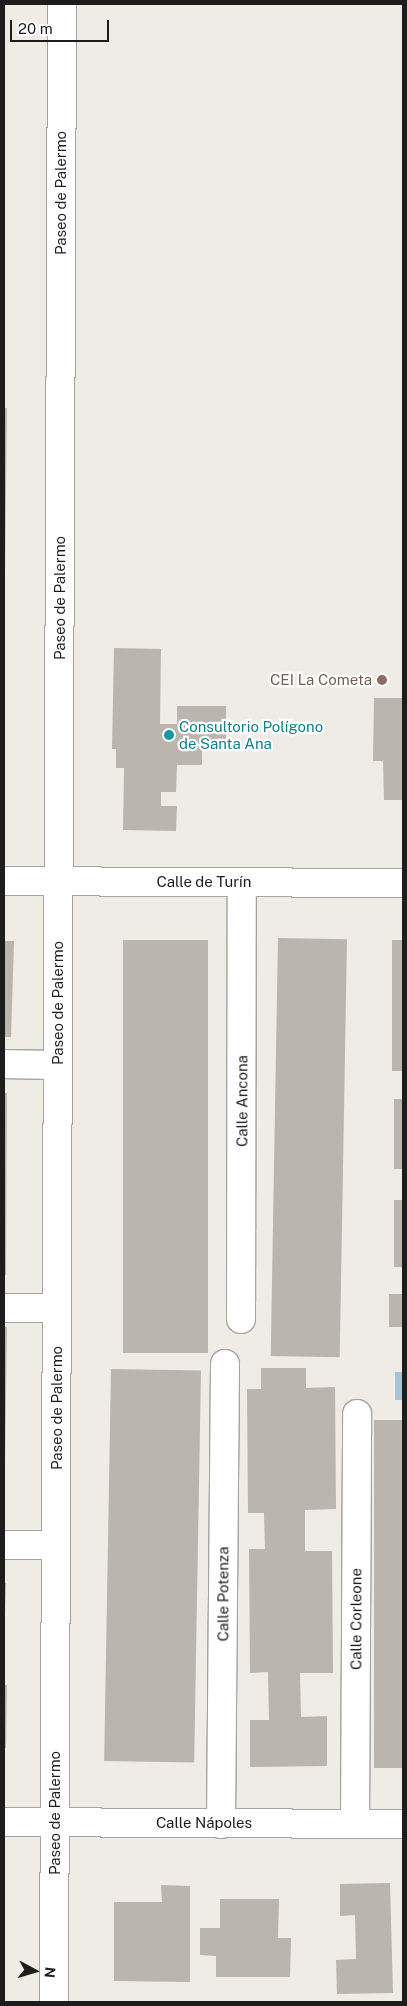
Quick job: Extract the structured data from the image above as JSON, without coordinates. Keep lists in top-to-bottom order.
{
  "streets": {
    "street": [
      "Paseo de Palermo",
      "Calle de Turín",
      "Calle Ancona",
      "Calle Potenza",
      "Calle Corleone",
      "Calle Nápoles"
    ]
  },
  "crossings": [
    ["Paseo de Palermo", "Calle de Turín"],
    ["Paseo de Palermo", "Calle Nápoles"],
    ["Calle de Turín", "Calle Ancona"],
    ["Calle Potenza", "Calle Nápoles"],
    ["Calle Corleone", "Calle Nápoles"]
  ],
  "places": ["CEI La Cometa", "Consultorio Polígono de Santa Ana"],
  "scale_bar": "20 m",
  "north": "right"
}
